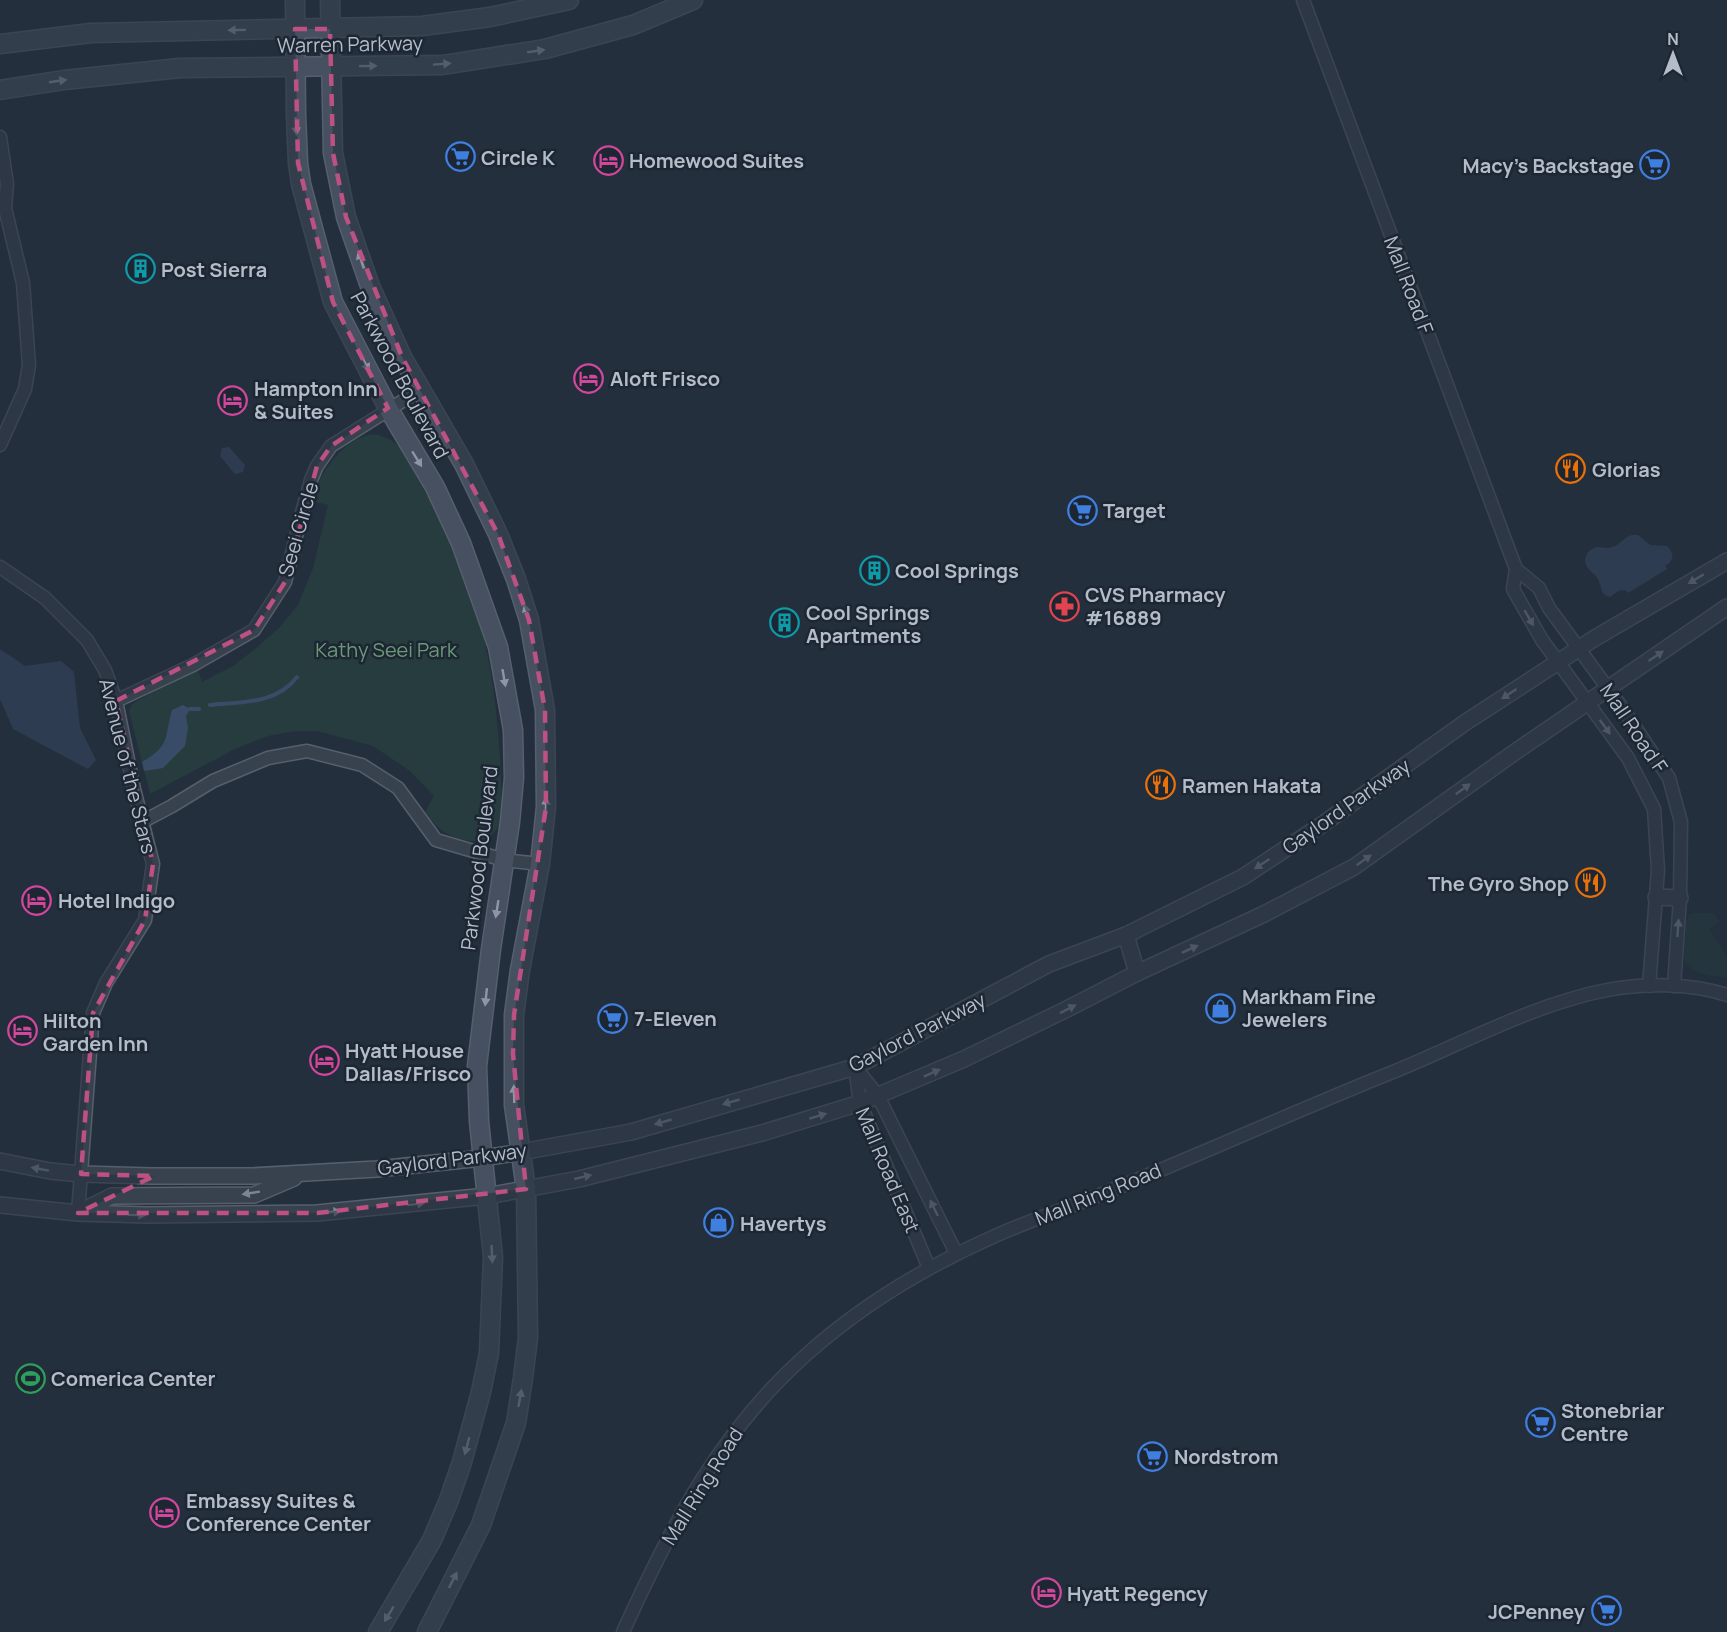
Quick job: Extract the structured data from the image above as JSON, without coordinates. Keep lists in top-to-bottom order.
{
  "streets": {
    "main road": ["Warren Parkway", "Parkwood Boulevard"],
    "street": [
      "Mall Road F",
      "Seei Circle",
      "Avenue of the Stars",
      "Gaylord Parkway",
      "Mall Road East",
      "Mall Ring Road"
    ]
  },
  "crossings": [
    ["Warren Parkway", "Parkwood Boulevard"],
    ["Mall Road F", "Gaylord Parkway"],
    ["Mall Road F", "Mall Ring Road"],
    ["Parkwood Boulevard", "Seei Circle"],
    ["Parkwood Boulevard", "Gaylord Parkway"],
    ["Seei Circle", "Avenue of the Stars"],
    ["Avenue of the Stars", "Gaylord Parkway"],
    ["Gaylord Parkway", "Mall Road East"],
    ["Mall Road East", "Mall Ring Road"]
  ],
  "parks": ["Kathy Seei Park"],
  "places": {
    "supermarket": [
      "Circle K",
      "Macy's Backstage",
      "Target",
      "7-Eleven",
      "Stonebriar Centre",
      "Nordstrom",
      "JCPenney"
    ],
    "hotel": [
      "Homewood Suites",
      "Aloft Frisco",
      "Hampton Inn & Suites",
      "Hotel Indigo",
      "Hilton Garden Inn",
      "Hyatt House Dallas/Frisco",
      "Embassy Suites & Conference Center",
      "Hyatt Regency"
    ],
    "building": ["Post Sierra", "Cool Springs", "Cool Springs Apartments"],
    "restaurant": ["Glorias", "Ramen Hakata", "The Gyro Shop"],
    "pharmacy": ["CVS Pharmacy #16889"],
    "shop": ["Markham Fine Jewelers", "Havertys"],
    "sports": ["Comerica Center"]
  },
  "north": "top"
}
